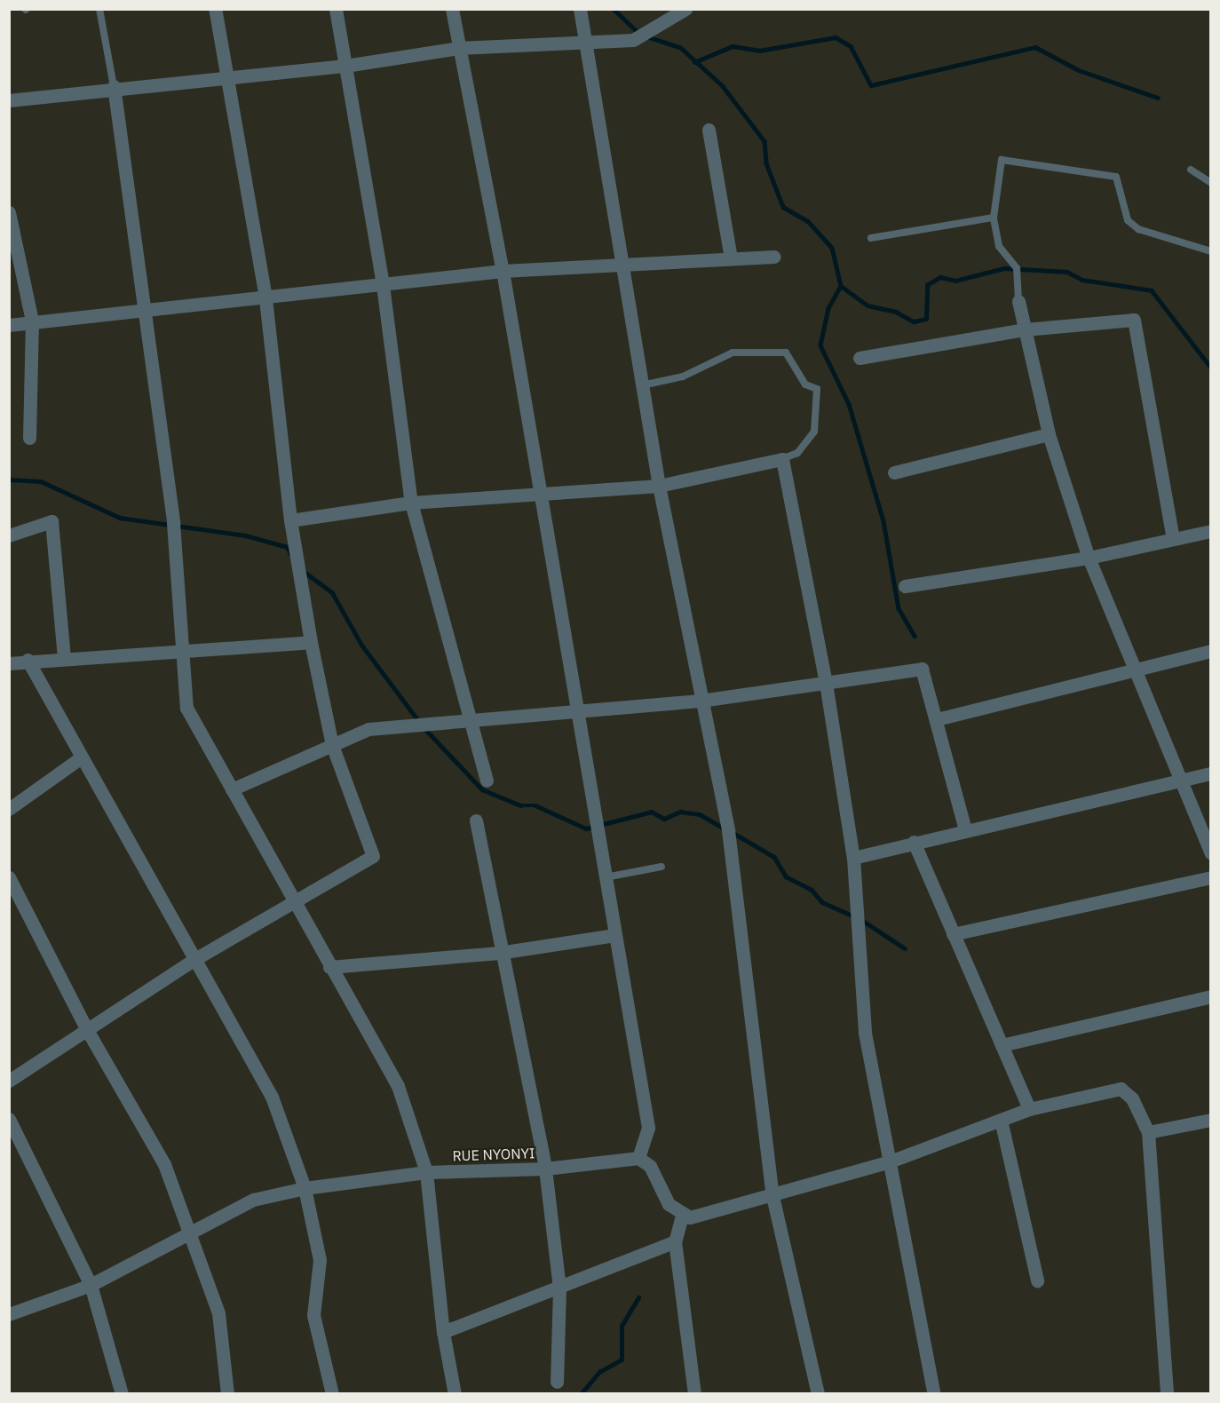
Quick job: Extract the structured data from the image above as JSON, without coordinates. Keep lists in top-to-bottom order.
{
  "streets": {
    "street": ["RUE NYONYI"]
  }
}
